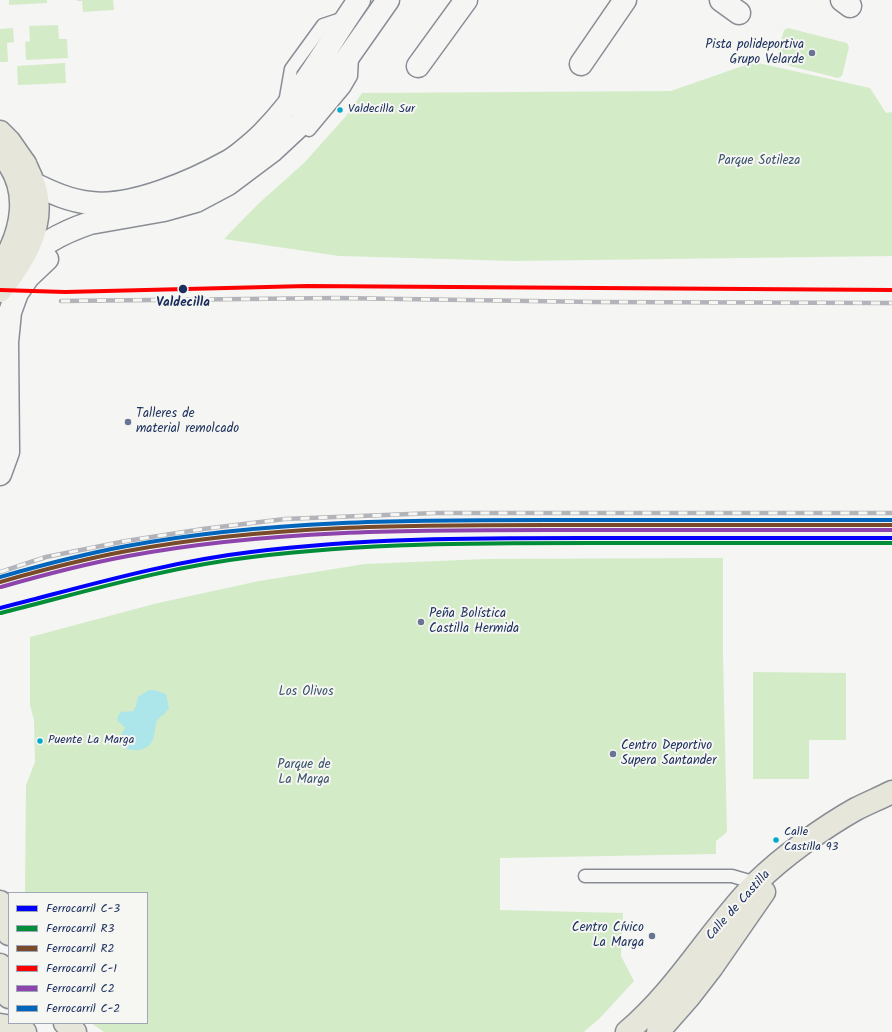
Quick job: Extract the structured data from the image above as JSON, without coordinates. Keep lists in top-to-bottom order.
{
  "streets": {
    "main road": ["Calle de Castilla"]
  },
  "parks": ["Parque Sotileza", "Los Olivos", "Parque de La Marga"],
  "places": [
    "Pista polideportiva Grupo Velarde",
    "Valdecilla Sur",
    "Valdecilla",
    "Talleres de material remolcado",
    "Peña Bolística Castilla Hermida",
    "Puente La Marga",
    "Centro Deportivo Supera Santander",
    "Calle Castilla 93",
    "Centro Cívico La Marga"
  ],
  "lines": [
    "rail line C-1",
    "rail line C-2",
    "rail line R2",
    "rail line C2",
    "rail line C-3",
    "rail line R3"
  ],
  "legend": [
    "Ferrocarril C-3",
    "Ferrocarril R3",
    "Ferrocarril R2",
    "Ferrocarril C-1",
    "Ferrocarril C2",
    "Ferrocarril C-2"
  ]
}
